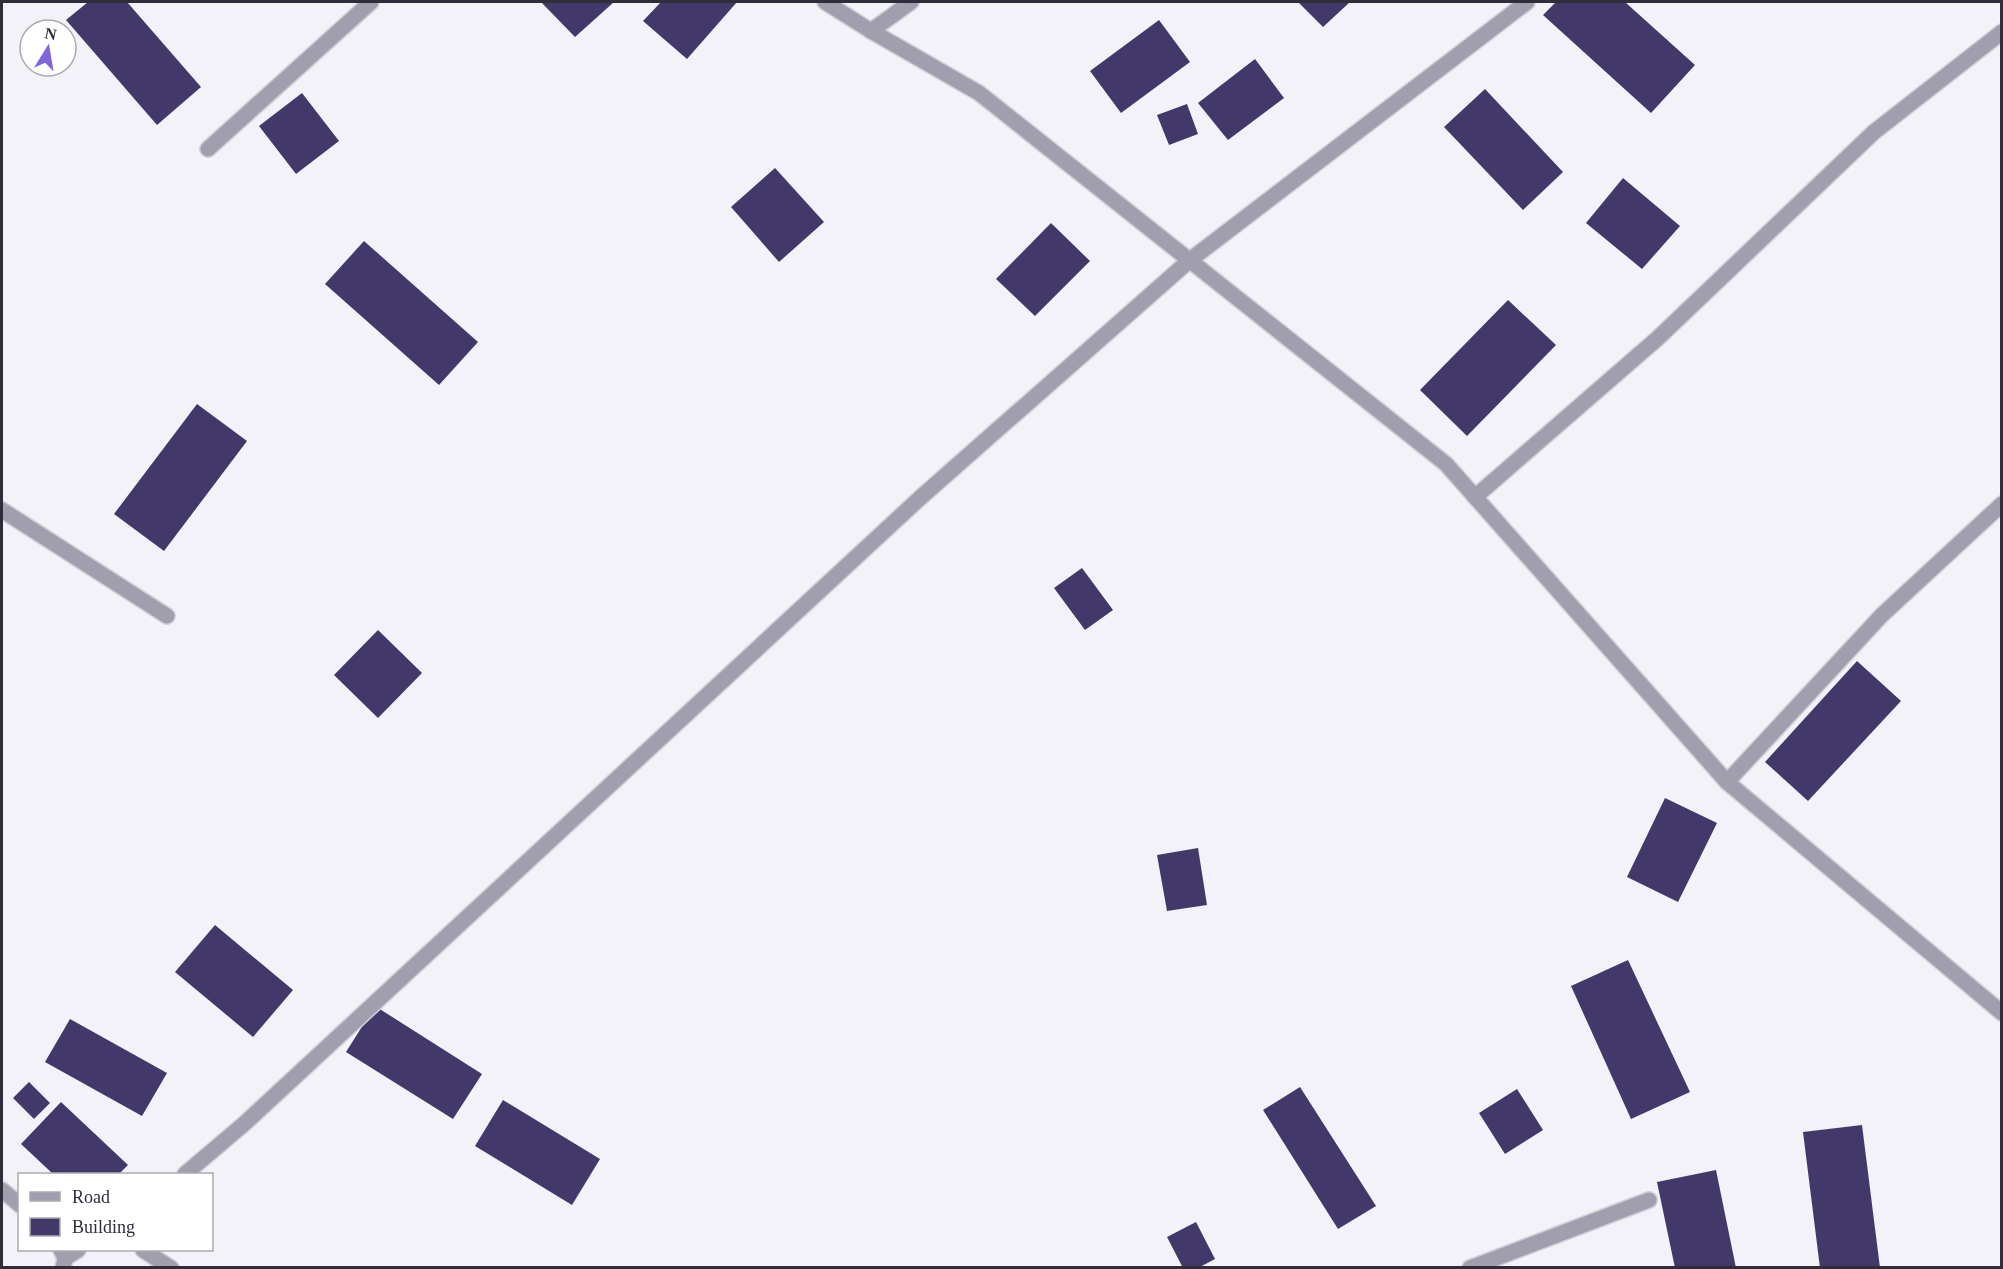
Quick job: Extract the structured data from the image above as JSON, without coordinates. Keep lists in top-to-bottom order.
{
  "legend": ["Road", "Building"],
  "north": "top"
}
